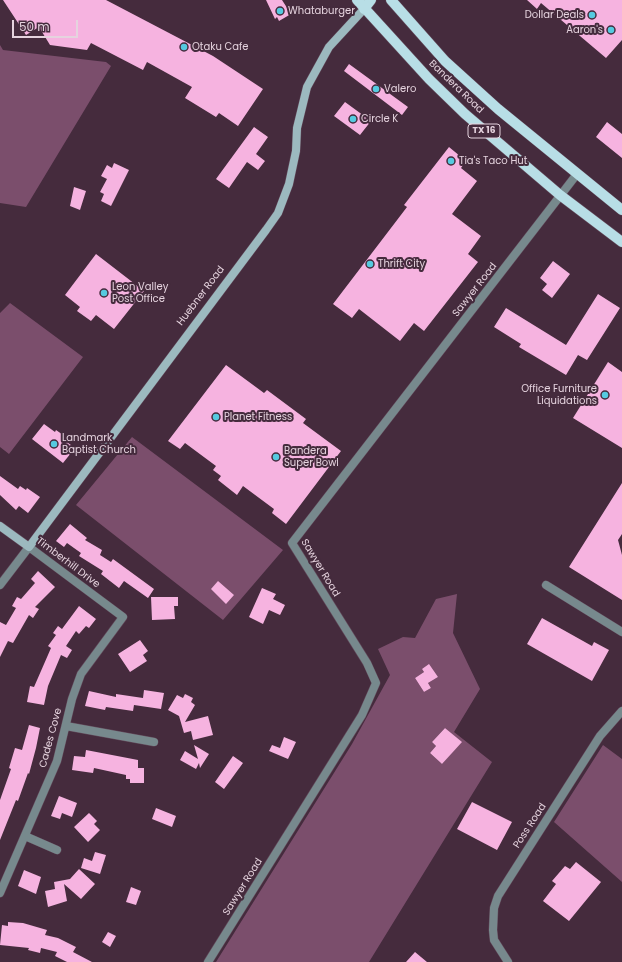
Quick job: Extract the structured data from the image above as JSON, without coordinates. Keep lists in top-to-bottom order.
{
  "streets": {
    "main road": ["Bandera Road", "TX 16", "Huebner Road"],
    "street": [
      "Sawyer Road",
      "Timberhill Drive",
      "Cades Cove",
      "Poss Road"
    ]
  },
  "crossings": [
    ["Bandera Road", "Sawyer Road"],
    ["Bandera Road", "Huebner Road"],
    ["Huebner Road", "Timberhill Drive"],
    ["Timberhill Drive", "Cades Cove"]
  ],
  "places": [
    "Whataburger",
    "Dollar Deals",
    "Aaron's",
    "Otaku Cafe",
    "Valero",
    "Circle K",
    "Tia's Taco Hut",
    "Thrift City",
    "Leon Valley Post Office",
    "Office Furniture Liquidations",
    "Planet Fitness",
    "Landmark Baptist Church",
    "Bandera Super Bowl"
  ],
  "scale_bar": "50 m"
}
